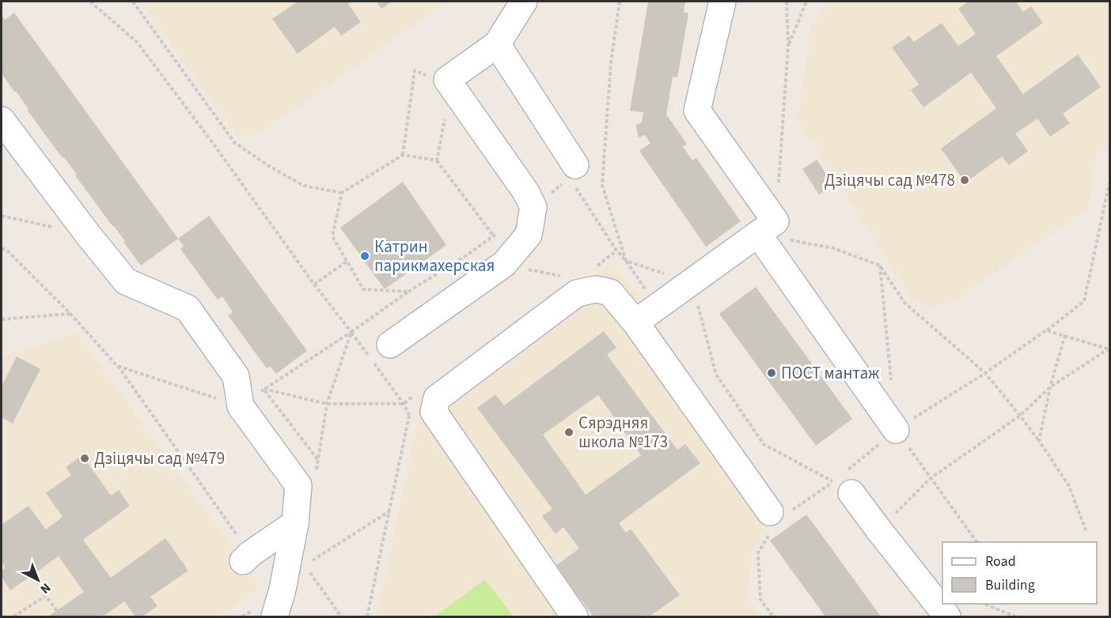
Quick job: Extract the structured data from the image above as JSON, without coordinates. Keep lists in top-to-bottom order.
{
  "places": [
    "Дзіцячы сад №478",
    "Катрин парикмахерская",
    "ПОСТ мантаж",
    "Сярэдняя школа №173",
    "Дзіцячы сад №479"
  ],
  "legend": ["Road", "Building"],
  "north": "bottom right"
}
